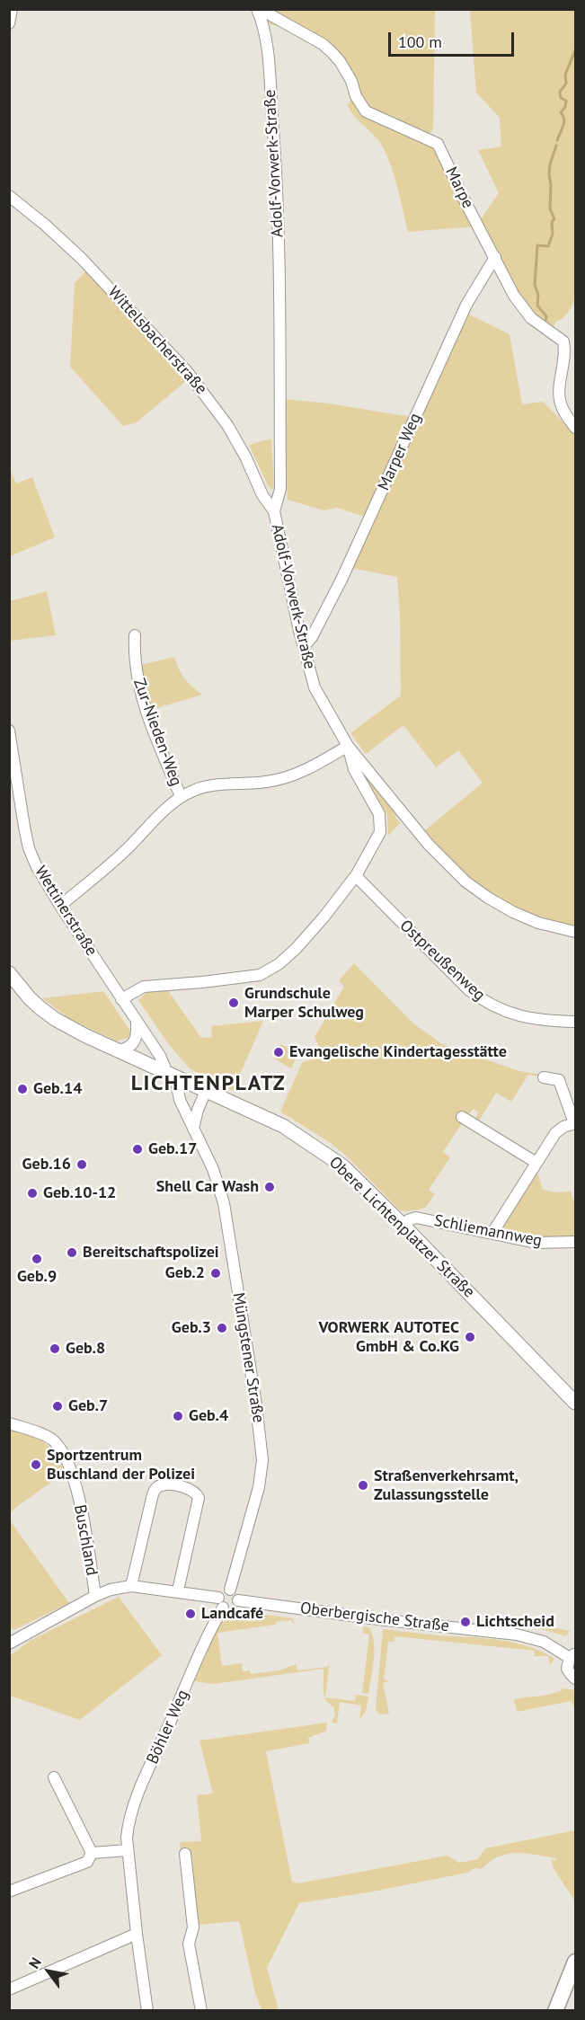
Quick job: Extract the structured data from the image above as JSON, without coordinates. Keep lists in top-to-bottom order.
{
  "streets": {
    "main road": ["Obere Lichtenplatzer Straße"],
    "street": [
      "Adolf-Vorwerk-Straße",
      "Marpe",
      "Wittelsbacherstraße",
      "Marper Weg",
      "Zur-Nieden-Weg",
      "Wettinerstraße",
      "Ostpreußenweg",
      "Schliemannweg",
      "Müngstener Straße",
      "Buschland",
      "Oberbergische Straße",
      "Böhler Weg"
    ]
  },
  "crossings": [
    ["Adolf-Vorwerk-Straße", "Marpe"],
    ["Adolf-Vorwerk-Straße", "Wittelsbacherstraße"],
    ["Adolf-Vorwerk-Straße", "Marper Weg"],
    ["Adolf-Vorwerk-Straße", "Zur-Nieden-Weg"],
    ["Marpe", "Marper Weg"],
    ["Zur-Nieden-Weg", "Wettinerstraße"],
    ["Wettinerstraße", "Obere Lichtenplatzer Straße"],
    ["Wettinerstraße", "Müngstener Straße"],
    ["Obere Lichtenplatzer Straße", "Schliemannweg"],
    ["Obere Lichtenplatzer Straße", "Müngstener Straße"],
    ["Müngstener Straße", "Oberbergische Straße"],
    ["Müngstener Straße", "Böhler Weg"],
    ["Oberbergische Straße", "Böhler Weg"]
  ],
  "districts": ["LICHTENPLATZ"],
  "places": [
    "Grundschule Marper Schulweg",
    "Evangelische Kindertagesstätte",
    "Geb.14",
    "Geb.17",
    "Geb.16",
    "Shell Car Wash",
    "Geb.10-12",
    "Bereitschaftspolizei",
    "Geb.9",
    "Geb.2",
    "Geb.3",
    "VORWERK AUTOTEC GmbH & Co.KG",
    "Geb.8",
    "Geb.7",
    "Geb.4",
    "Sportzentrum Buschland der Polizei",
    "Straßenverkehrsamt, Zulassungsstelle",
    "Landcafé",
    "Lichtscheid"
  ],
  "scale_bar": "100 m",
  "north": "top left"
}
